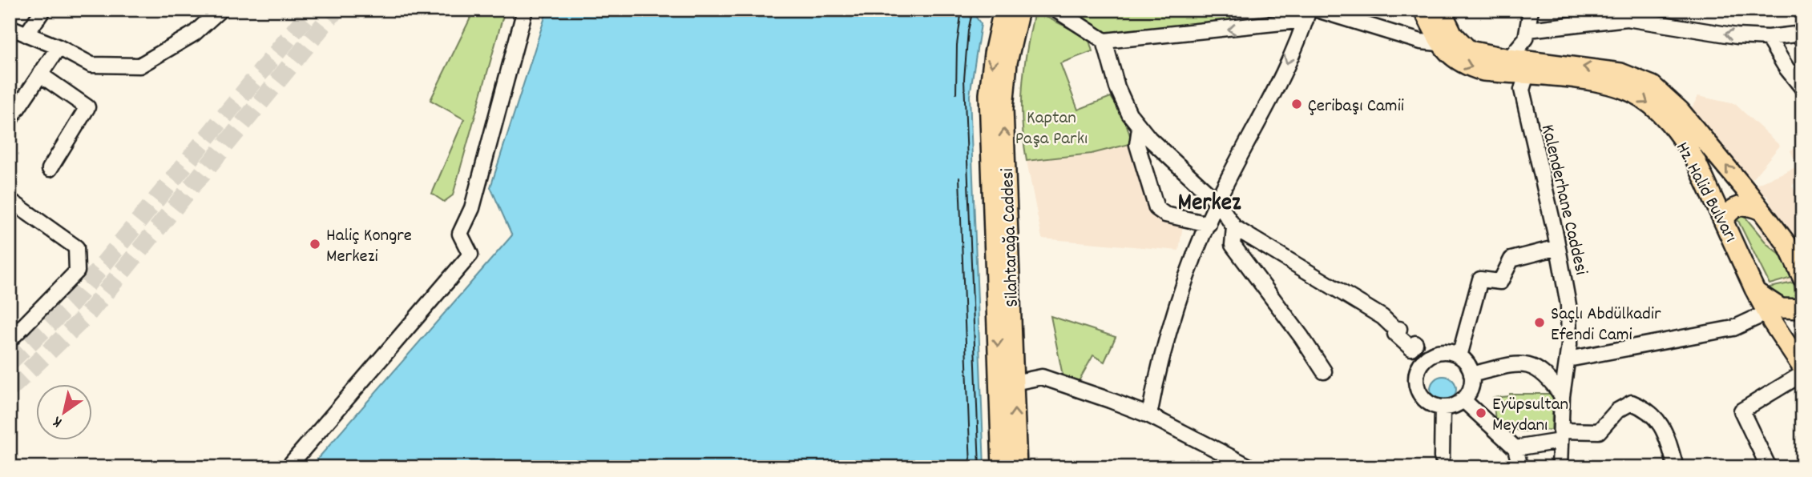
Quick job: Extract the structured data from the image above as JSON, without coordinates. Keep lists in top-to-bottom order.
{
  "streets": {
    "main road": ["Hz. Halid Bulvarı", "Silahtarağa Caddesi"],
    "street": ["Kalenderhane Caddesi"]
  },
  "crossings": [
    ["Hz. Halid Bulvarı", "Kalenderhane Caddesi"]
  ],
  "districts": ["Merkez"],
  "parks": ["Kaptan Paşa Parkı"],
  "places": [
    "Çeribaşı Camii",
    "Haliç Kongre Merkezi",
    "Saçlı Abdülkadir Efendi Cami",
    "Eyüpsultan Meydanı"
  ],
  "north": "bottom left"
}
